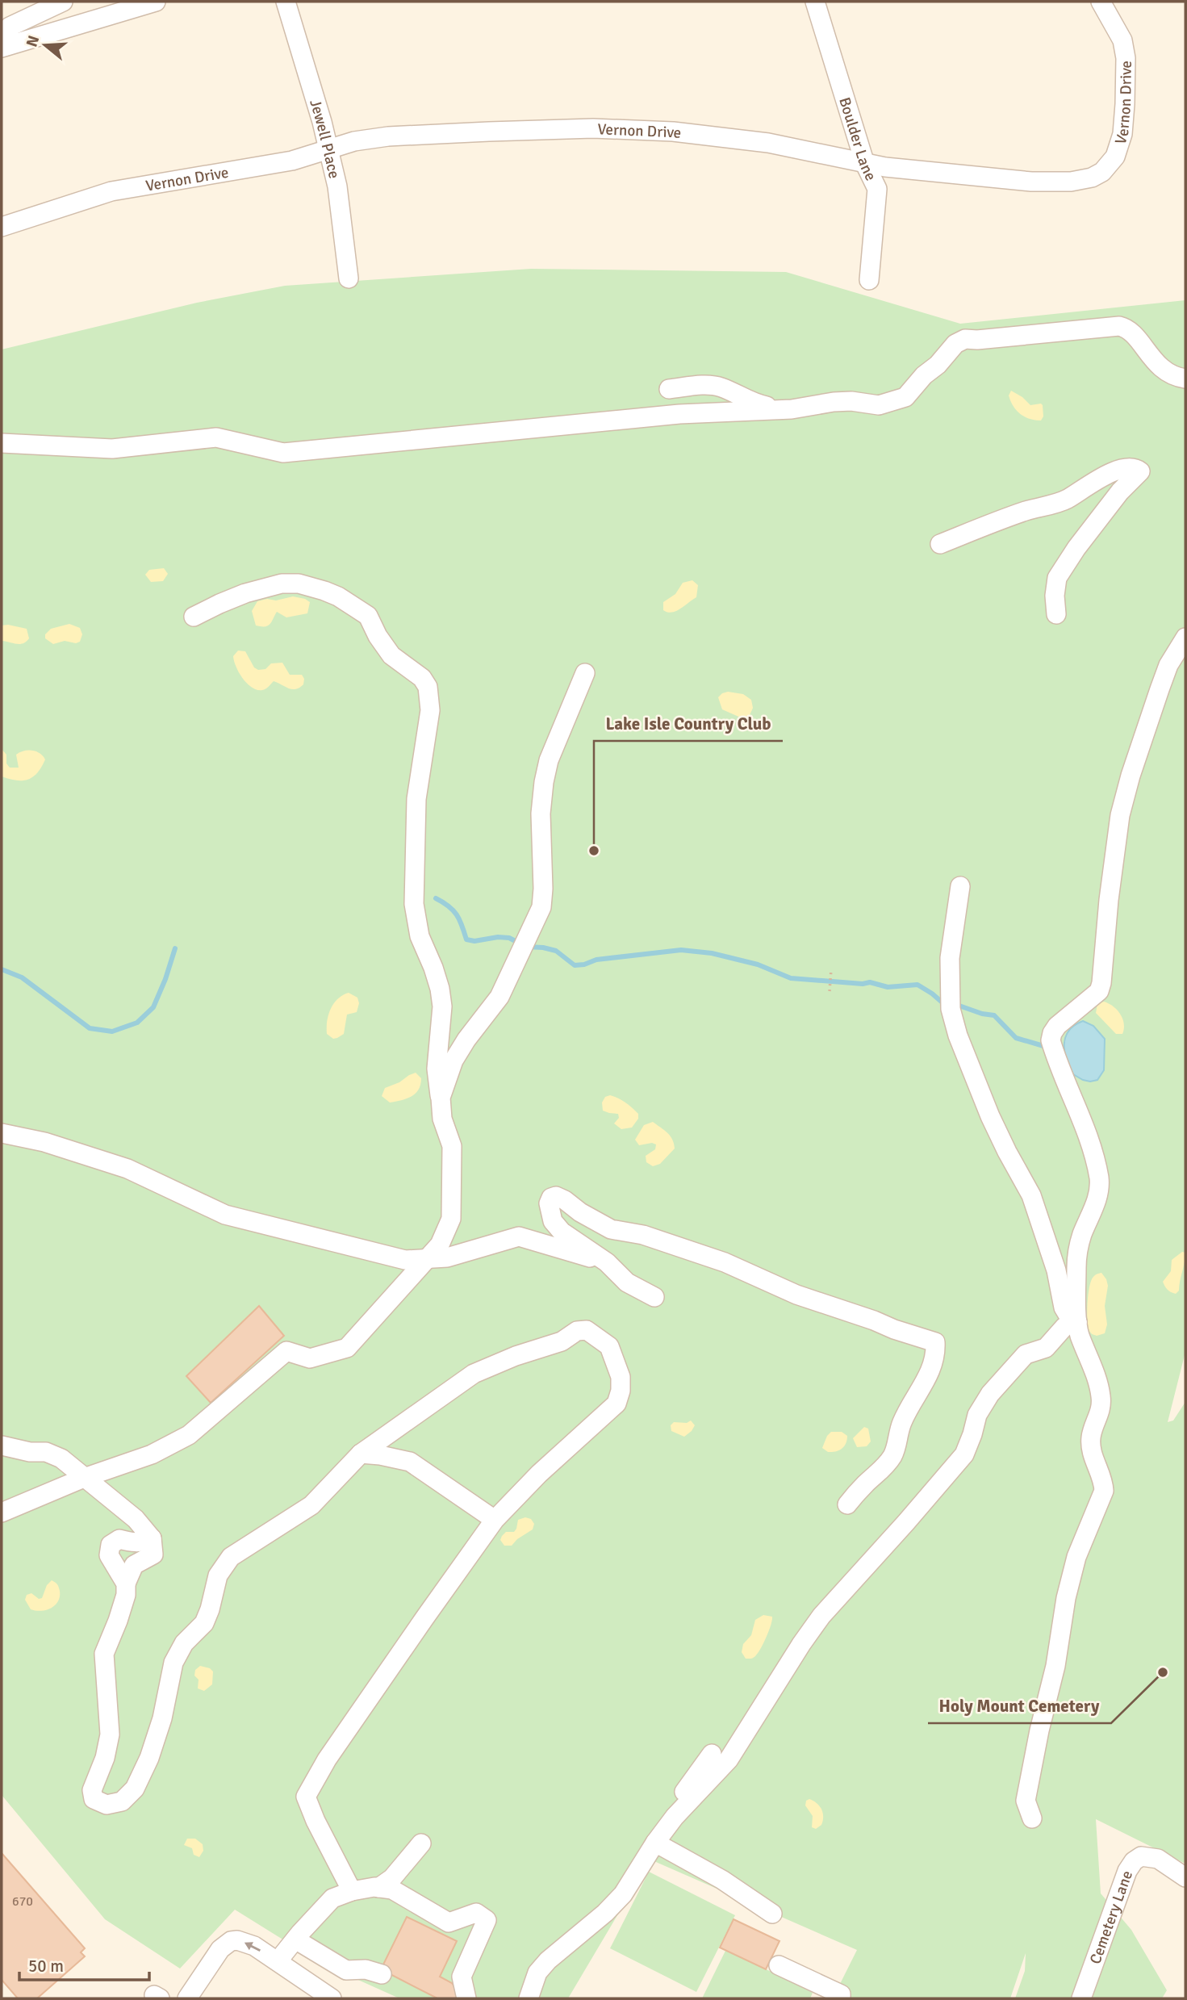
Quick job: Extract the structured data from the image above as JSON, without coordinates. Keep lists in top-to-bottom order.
{
  "streets": {
    "street": [
      "Vernon Drive",
      "Jewell Place",
      "Boulder Lane",
      "Cemetery Lane"
    ]
  },
  "crossings": [
    ["Vernon Drive", "Jewell Place"],
    ["Vernon Drive", "Boulder Lane"]
  ],
  "places": ["Lake Isle Country Club", "Holy Mount Cemetery"],
  "house_numbers": ["670"],
  "scale_bar": "50 m",
  "north": "left"
}
